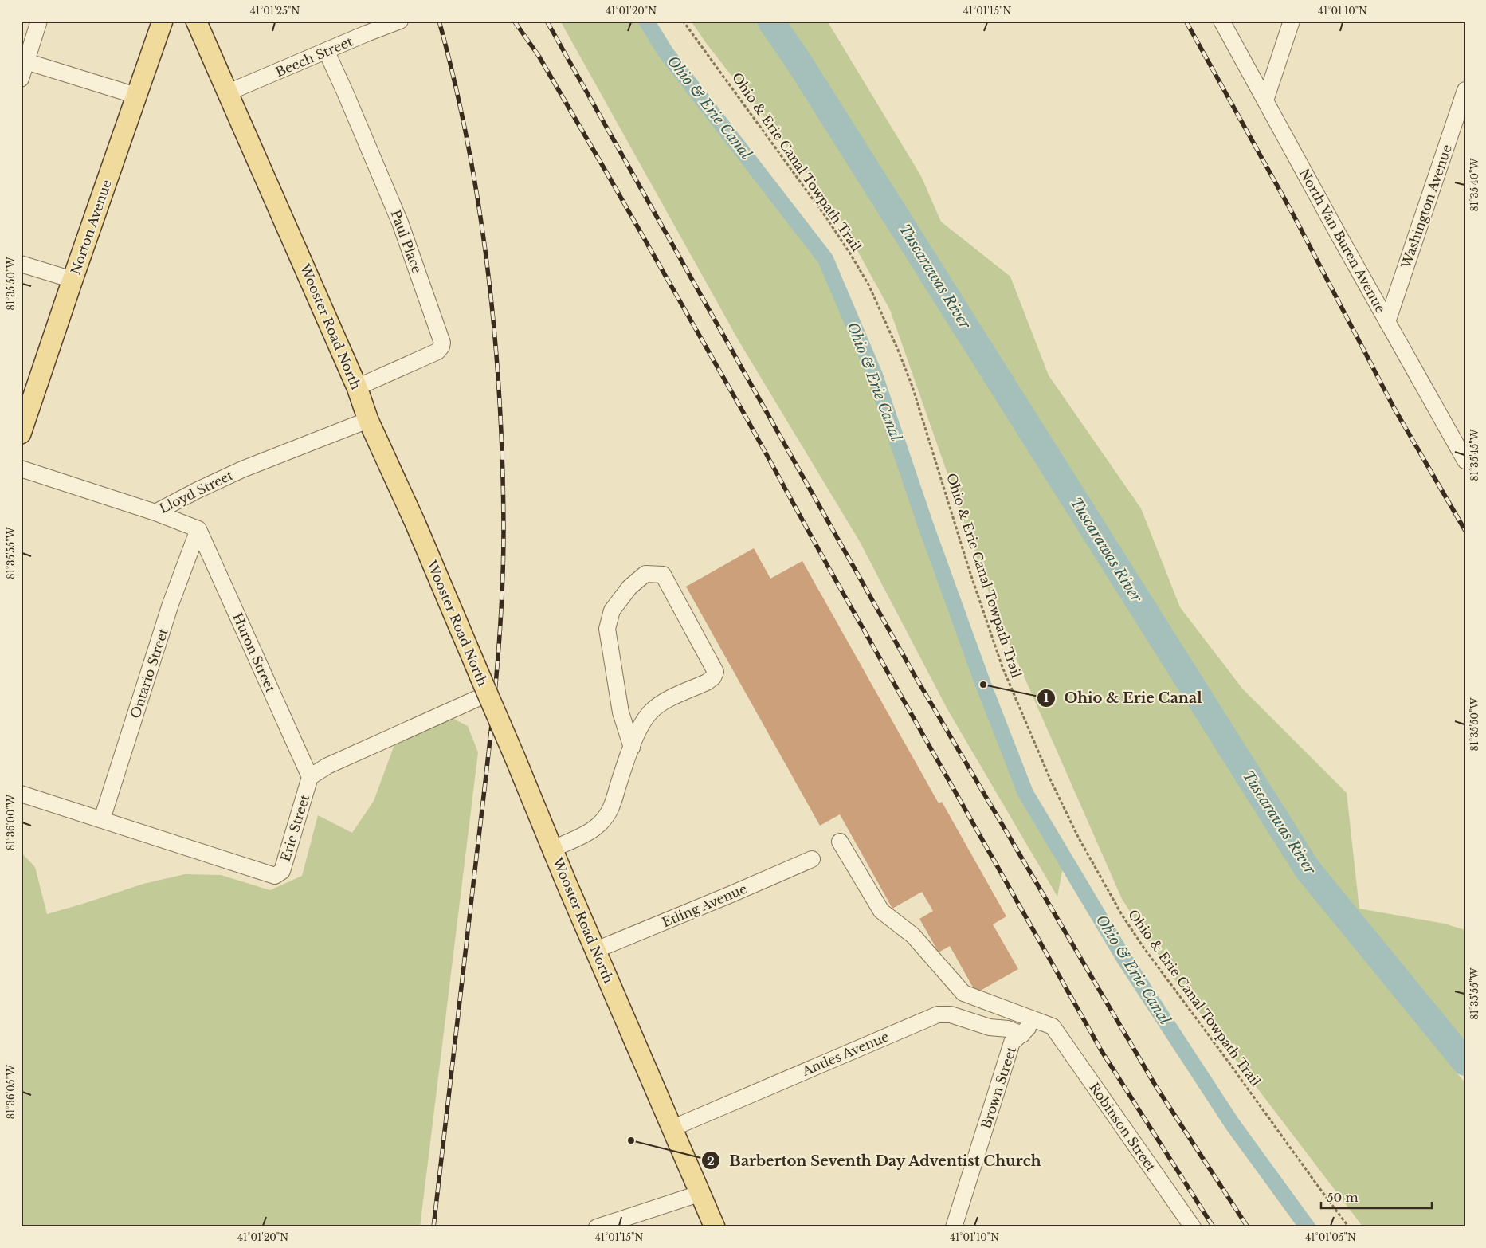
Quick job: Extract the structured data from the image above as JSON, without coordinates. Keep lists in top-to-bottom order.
{
  "streets": {
    "main road": ["Norton Avenue", "Wooster Road North"],
    "street": [
      "Beech Street",
      "Washington Avenue",
      "North Van Buren Avenue",
      "Paul Place",
      "Lloyd Street",
      "Huron Street",
      "Ontario Street",
      "Erie Street",
      "Etling Avenue",
      "Antles Avenue",
      "Brown Street",
      "Robinson Street"
    ],
    "path": ["Ohio & Erie Canal Towpath Trail"]
  },
  "crossings": [
    ["Beech Street", "Paul Place"],
    ["Beech Street", "Wooster Road North"],
    ["Washington Avenue", "North Van Buren Avenue"],
    ["Paul Place", "Wooster Road North"],
    ["Wooster Road North", "Lloyd Street"],
    ["Wooster Road North", "Erie Street"],
    ["Wooster Road North", "Etling Avenue"],
    ["Wooster Road North", "Antles Avenue"],
    ["Huron Street", "Ontario Street"],
    ["Huron Street", "Erie Street"],
    ["Ontario Street", "Erie Street"],
    ["Antles Avenue", "Brown Street"],
    ["Brown Street", "Robinson Street"]
  ],
  "water": ["Ohio & Erie Canal", "Tuscarawas River"],
  "places": ["Ohio & Erie Canal", "Barberton Seventh Day Adventist Church"],
  "scale_bar": "50 m",
  "coordinates": [
    "41°01'25\"N",
    "41°01'20\"N",
    "41°01'15\"N",
    "41°01'10\"N",
    "81°35'40\"W",
    "81°35'50\"W",
    "81°35'45\"W",
    "81°35'55\"W",
    "81°36'00\"W",
    "81°36'05\"W",
    "41°01'05\"N"
  ]
}
